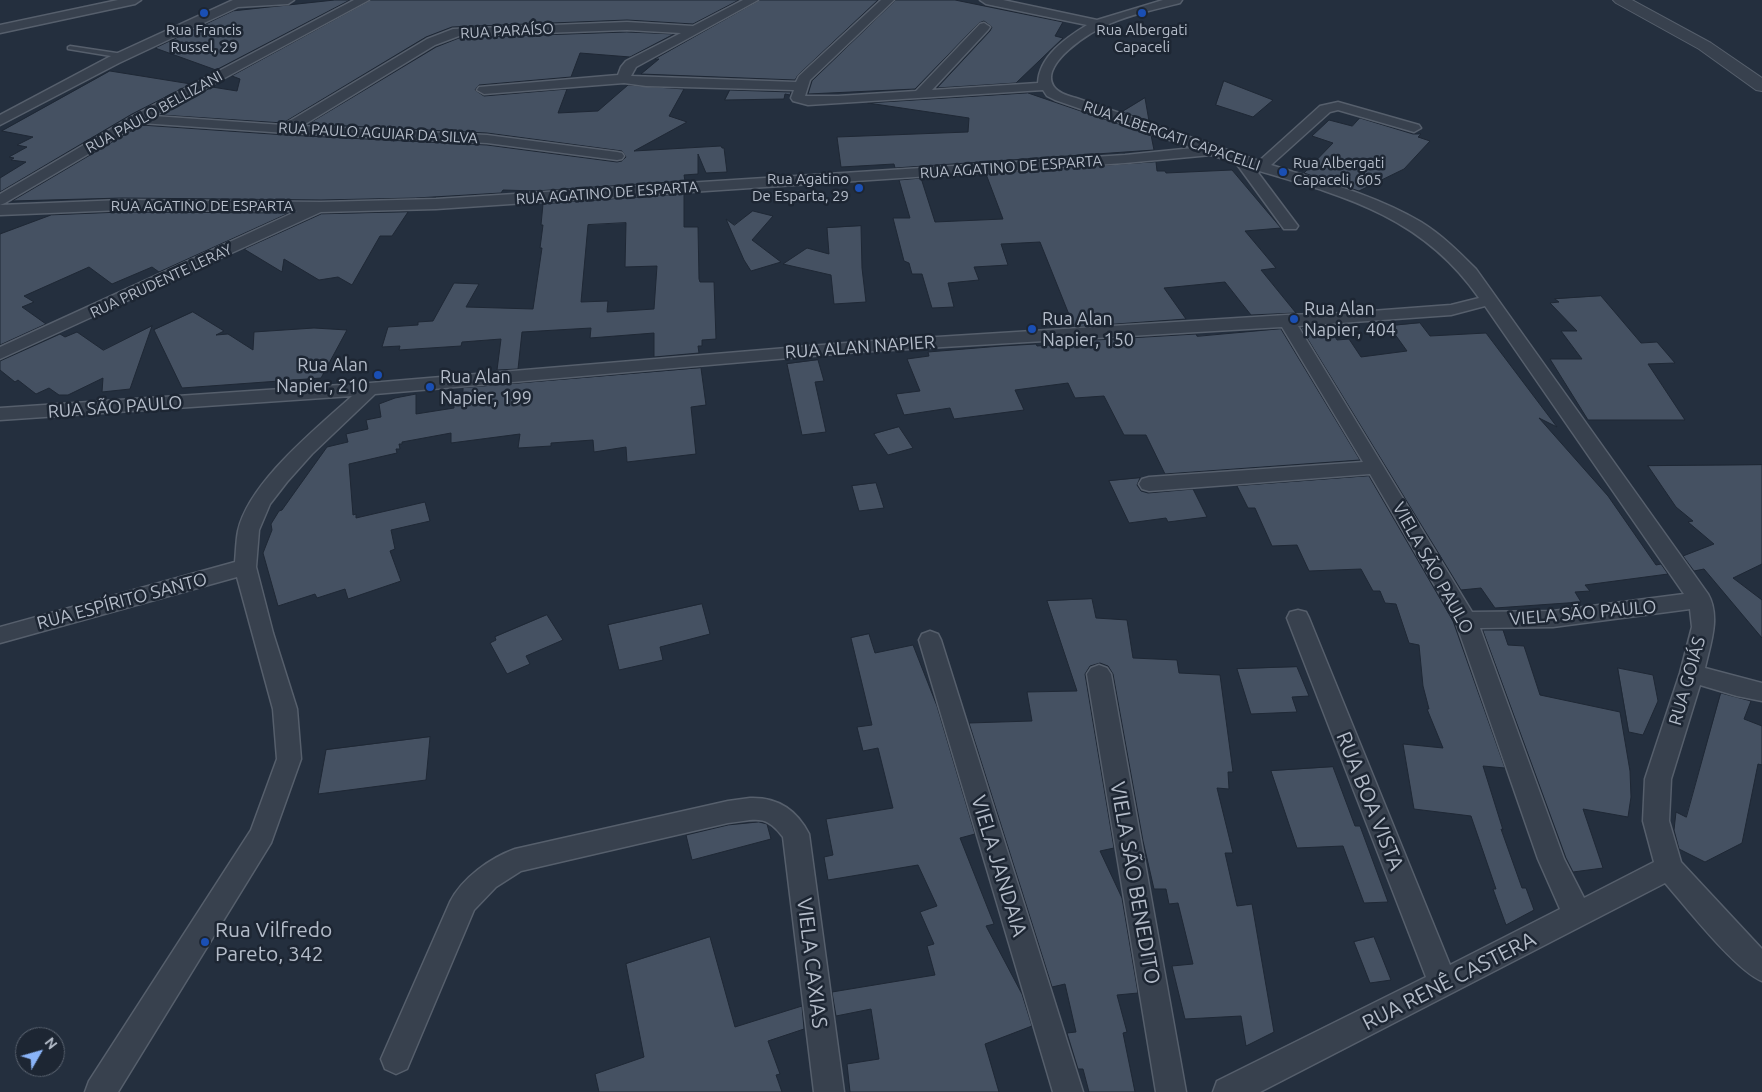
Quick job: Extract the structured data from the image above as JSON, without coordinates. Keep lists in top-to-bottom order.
{
  "streets": {
    "street": [
      "RUA PARAÍSO",
      "RUA PAULO BELLIZANI",
      "RUA PAULO AGUIAR DA SILVA",
      "RUA ALBERGATI CAPACELLI",
      "RUA AGATINO DE ESPARTA",
      "RUA PRUDENTE LERAY",
      "RUA ALAN NAPIER",
      "RUA SÃO PAULO",
      "VIELA SÃO PAULO",
      "RUA ESPÍRITO SANTO",
      "VIELA SĀO PAULO",
      "RUA GOIÁS",
      "RUA BOA VISTA",
      "VIELA JANDAIA",
      "VIELA SÃO BENEDITO",
      "VIELA CAXIAS",
      "RUA RENÊ CASTERA"
    ]
  },
  "crossings": [
    ["RUA PARAÍSO", "RUA PAULO AGUIAR DA SILVA"],
    ["RUA PAULO BELLIZANI", "RUA PAULO AGUIAR DA SILVA"],
    ["RUA ALBERGATI CAPACELLI", "RUA AGATINO DE ESPARTA"],
    ["RUA ALBERGATI CAPACELLI", "RUA ALAN NAPIER"],
    ["RUA ALBERGATI CAPACELLI", "RUA GOIÁS"],
    ["RUA AGATINO DE ESPARTA", "RUA PRUDENTE LERAY"],
    ["RUA ALAN NAPIER", "RUA SÃO PAULO"],
    ["RUA ALAN NAPIER", "VIELA SÃO PAULO"],
    ["RUA ALAN NAPIER", "RUA GOIÁS"],
    ["VIELA SÃO PAULO", "VIELA SĀO PAULO"],
    ["VIELA SÃO PAULO", "RUA RENÊ CASTERA"],
    ["VIELA SĀO PAULO", "RUA GOIÁS"],
    ["RUA GOIÁS", "RUA RENÊ CASTERA"],
    ["RUA BOA VISTA", "RUA RENÊ CASTERA"]
  ],
  "places": [
    "Rua Francis Russel, 29",
    "Rua Albergati Capaceli",
    "Rua Albergati Capaceli, 605",
    "Rua Agatino De Esparta, 29",
    "Rua Alan Napier, 404",
    "Rua Alan Napier, 150",
    "Rua Alan Napier, 210",
    "Rua Alan Napier, 199",
    "Rua Vilfredo Pareto, 342"
  ],
  "north": "top right"
}
